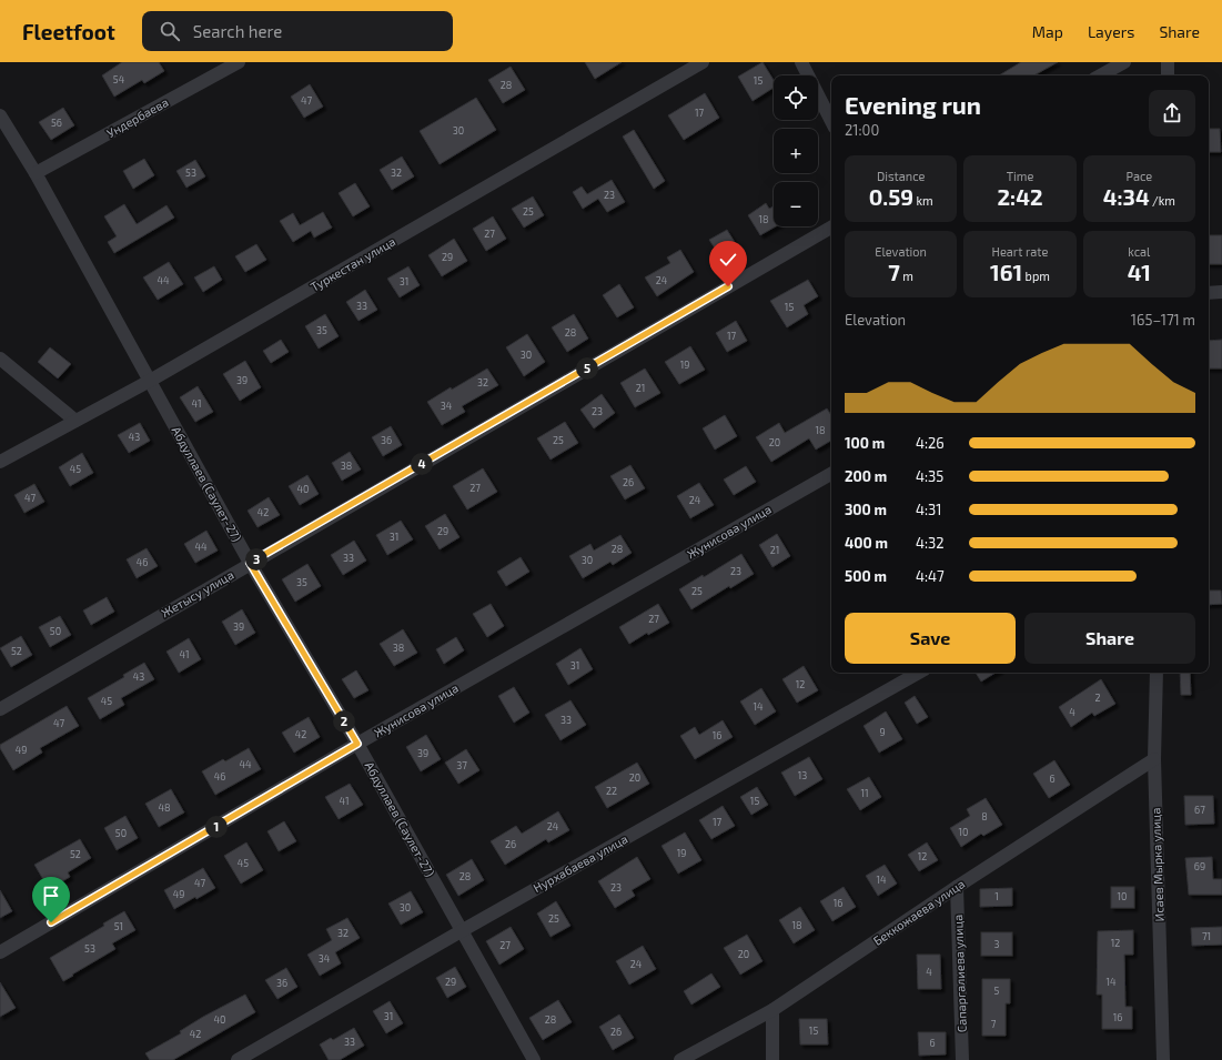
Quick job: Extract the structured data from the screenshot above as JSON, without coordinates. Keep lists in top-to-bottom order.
{
  "streets": {
    "street": [
      "Ундербаева",
      "Туркестан улица",
      "Абдуллаев (Саулет-27)",
      "Жунисова улица",
      "Жетысу улица",
      "Нурхабаева улица",
      "Исаев Мырка улица",
      "Беккожаева улица",
      "Сапаргалиева улица"
    ]
  },
  "crossings": [
    ["Ундербаева", "Абдуллаев (Саулет-27)"],
    ["Туркестан улица", "Абдуллаев (Саулет-27)"],
    ["Абдуллаев (Саулет-27)", "Жунисова улица"],
    ["Абдуллаев (Саулет-27)", "Жетысу улица"],
    ["Абдуллаев (Саулет-27)", "Нурхабаева улица"],
    ["Исаев Мырка улица", "Беккожаева улица"],
    ["Беккожаева улица", "Сапаргалиева улица"]
  ],
  "house_numbers": [
    "54",
    "15",
    "28",
    "47",
    "17",
    "56",
    "30",
    "53",
    "32",
    "23",
    "25",
    "18",
    "27",
    "29",
    "44",
    "24",
    "31",
    "33",
    "15",
    "35",
    "28",
    "17",
    "30",
    "19",
    "39",
    "32",
    "21",
    "41",
    "34",
    "23",
    "18",
    "43",
    "36",
    "25",
    "20",
    "38",
    "45",
    "26",
    "27",
    "40",
    "47",
    "24",
    "42",
    "29",
    "31",
    "44",
    "28",
    "21",
    "33",
    "30",
    "46",
    "23",
    "35",
    "25",
    "27",
    "39",
    "50",
    "38",
    "52",
    "41",
    "31",
    "43",
    "12",
    "2",
    "45",
    "14",
    "4",
    "33",
    "47",
    "9",
    "42",
    "16",
    "49",
    "39",
    "44",
    "37",
    "13",
    "46",
    "20",
    "6",
    "22",
    "11",
    "41",
    "15",
    "48",
    "67",
    "8",
    "17",
    "24",
    "10",
    "50",
    "26",
    "19",
    "52",
    "12",
    "45",
    "69",
    "28",
    "14",
    "47",
    "23",
    "49",
    "1",
    "10",
    "16",
    "30",
    "25",
    "18",
    "51",
    "32",
    "71",
    "12",
    "3",
    "27",
    "53",
    "20",
    "34",
    "24",
    "4",
    "29",
    "14",
    "36",
    "5",
    "31",
    "16",
    "40",
    "28",
    "7",
    "15",
    "26",
    "42",
    "33",
    "6"
  ],
  "page": {
    "header": "Fleetfoot",
    "search": "Search here",
    "nav": ["Map", "Layers", "Share"],
    "map_buttons": ["+", "−"],
    "heading": ["Evening run", "21:00"],
    "stats": [
      ["Distance", "0.59 km"],
      ["Time", "2:42"],
      ["Pace", "4:34 /km"],
      ["Elevation", "7 m"],
      ["Heart rate", "161 bpm"],
      ["kcal", "41"]
    ],
    "chart": ["Elevation", "165–171 m"],
    "pins": [
      "5",
      "4",
      "3",
      "2",
      "1"
    ],
    "list": [
      {
        "name": "100 m",
        "note": "4:26"
      },
      {
        "name": "200 m",
        "note": "4:35"
      },
      {
        "name": "300 m",
        "note": "4:31"
      },
      {
        "name": "400 m",
        "note": "4:32"
      },
      {
        "name": "500 m",
        "note": "4:47"
      }
    ],
    "buttons": ["Save", "Share"]
  }
}
